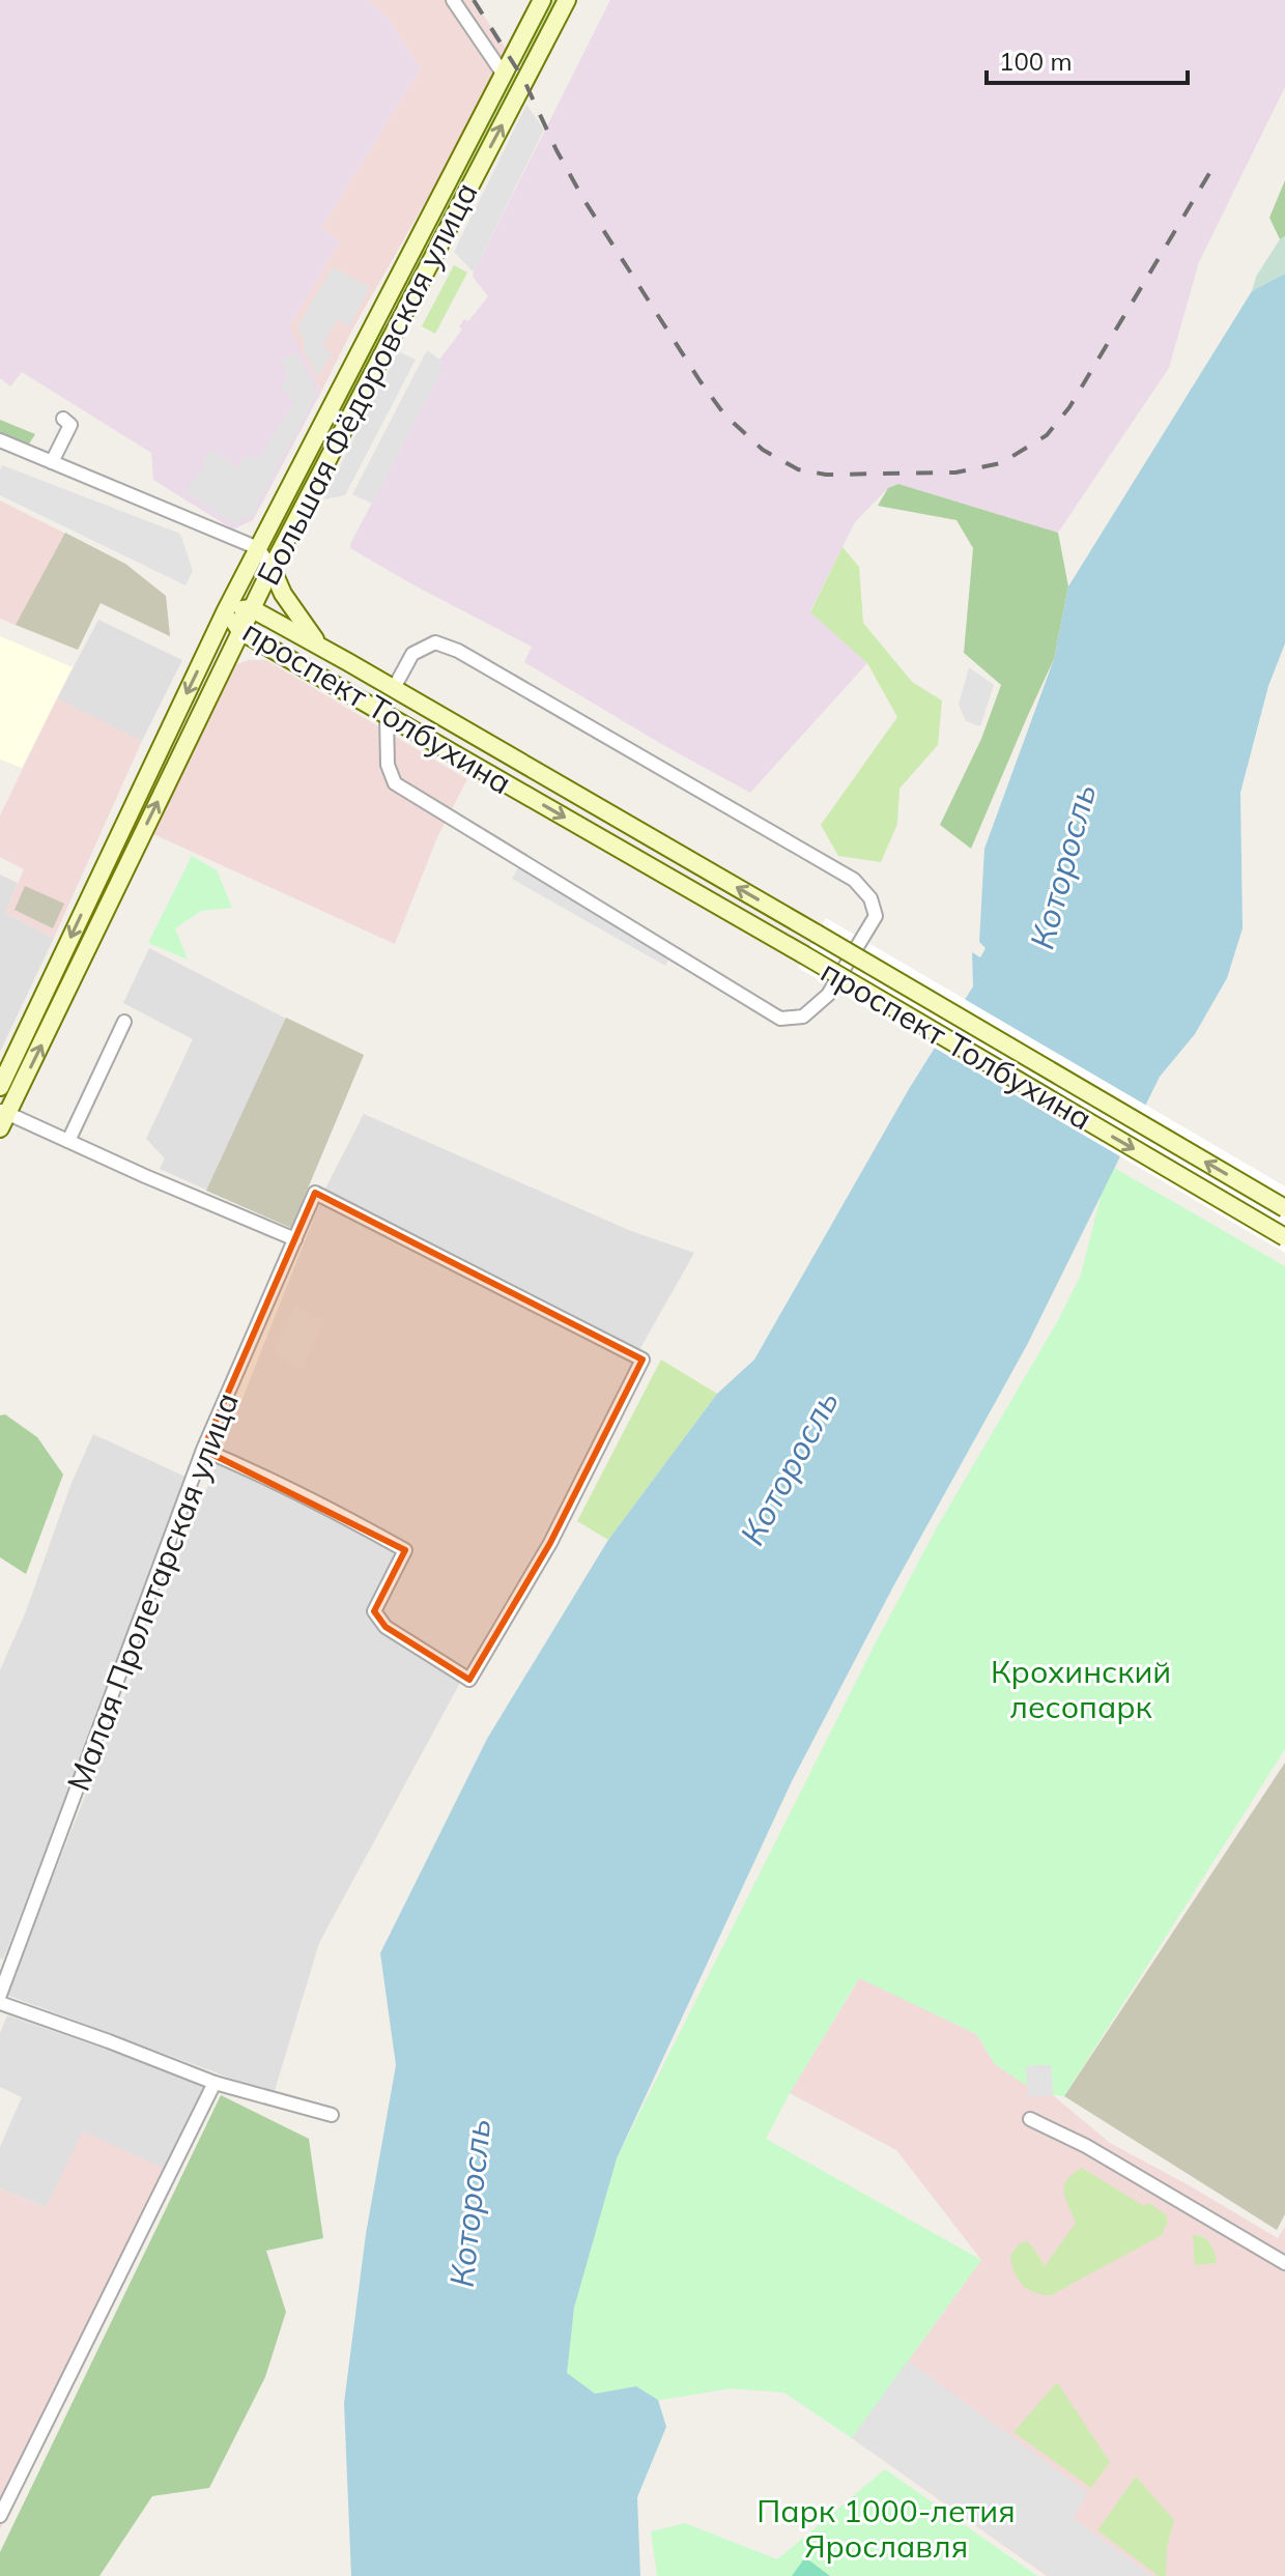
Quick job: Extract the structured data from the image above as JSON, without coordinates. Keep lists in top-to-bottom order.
{
  "streets": {
    "main road": ["Большая Фёдоровская улица", "проспект Толбухина"],
    "street": ["Малая Пролетарская улица"]
  },
  "crossings": [
    ["Большая Фёдоровская улица", "проспект Толбухина"]
  ],
  "water": ["Которосль"],
  "parks": ["Крохинский лесопарк", "Парк 1000-летия Ярославля"],
  "scale_bar": "100 m"
}
